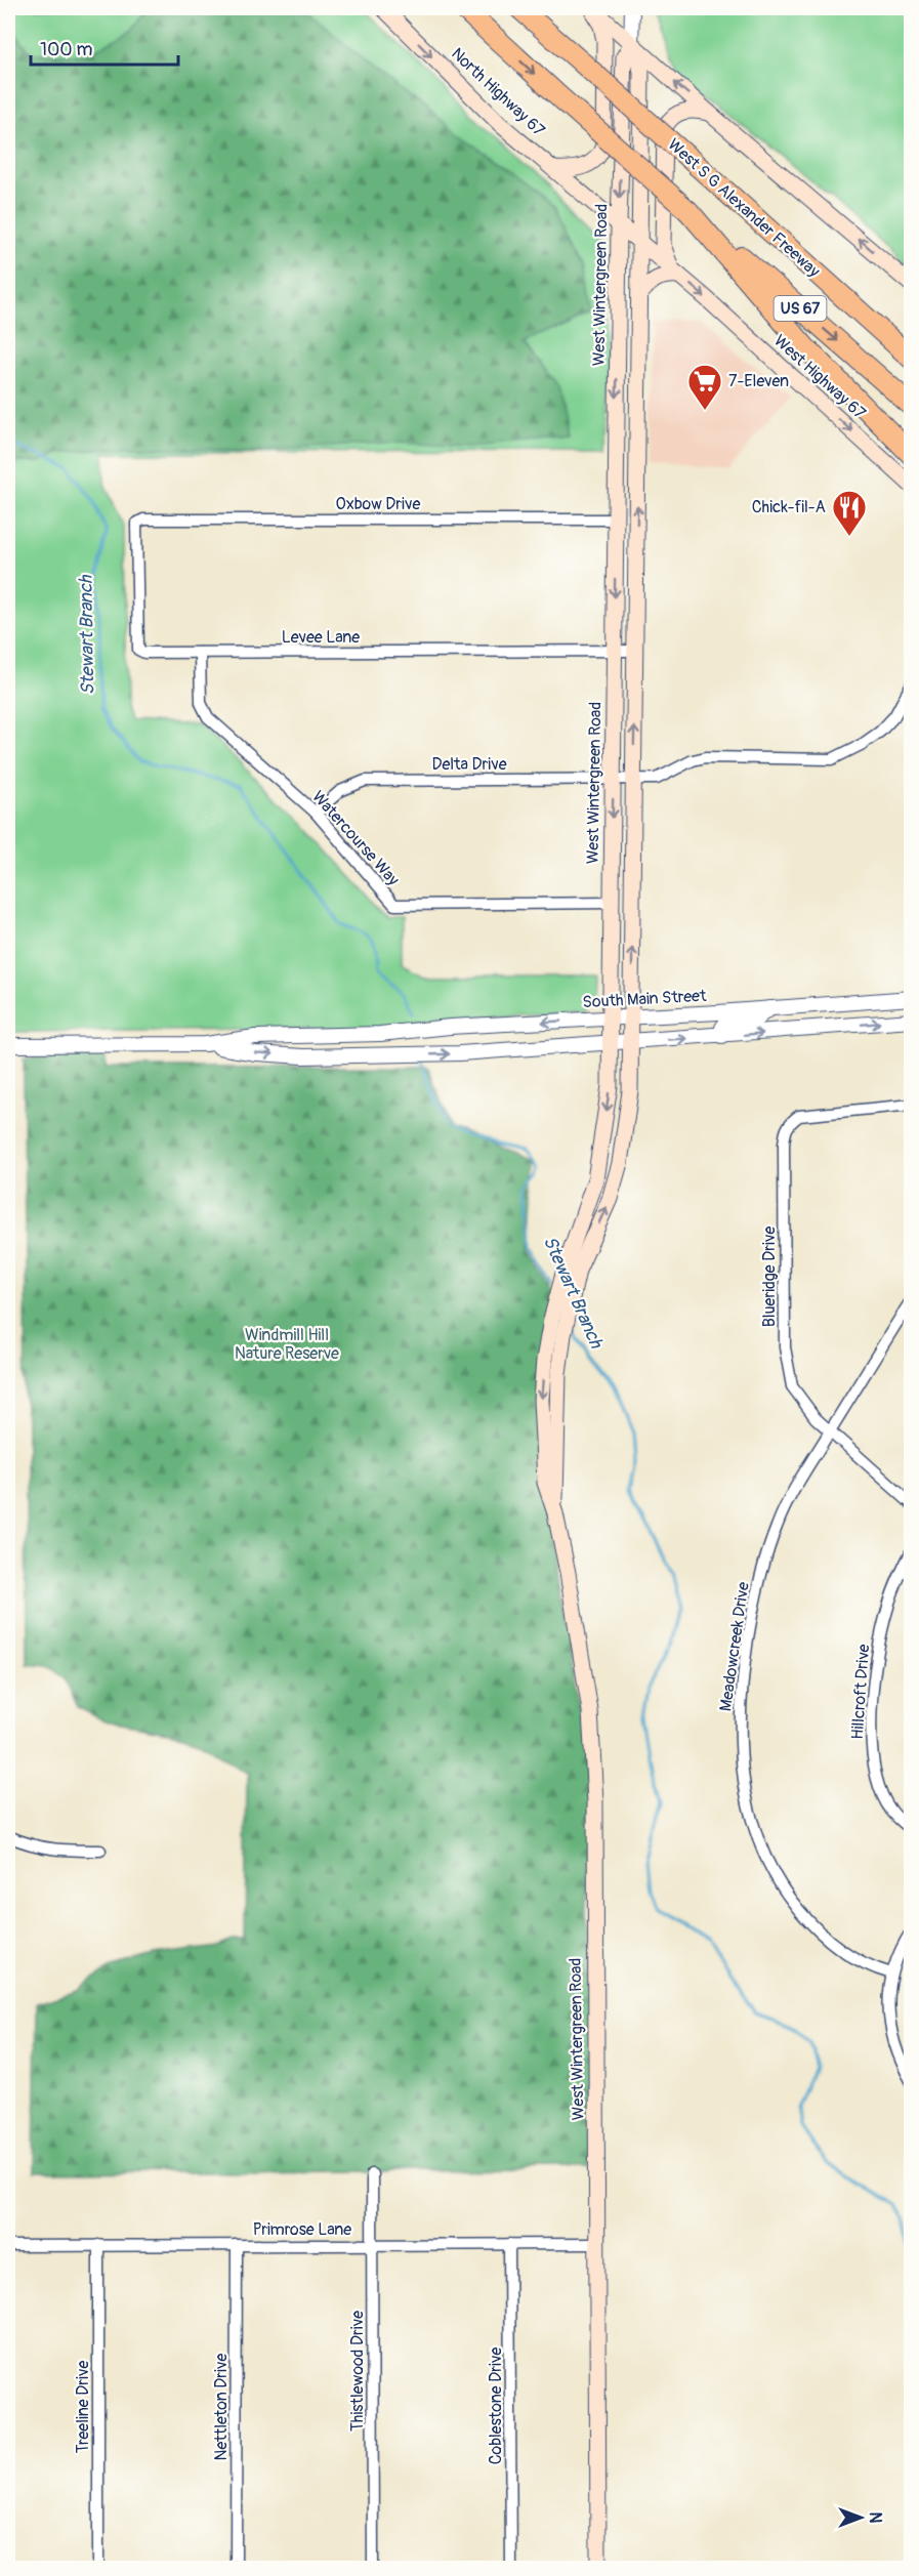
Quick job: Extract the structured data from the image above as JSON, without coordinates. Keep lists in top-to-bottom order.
{
  "streets": {
    "highway": ["West S G Alexander Freeway", "US 67"],
    "main road": ["North Highway 67", "West Wintergreen Road", "West Highway 67"],
    "street": [
      "Oxbow Drive",
      "Levee Lane",
      "Delta Drive",
      "Watercourse Way",
      "South Main Street",
      "Blueridge Drive",
      "Meadowcreek Drive",
      "Hillcroft Drive",
      "Primrose Lane",
      "Thistlewood Drive",
      "Coblestone Drive",
      "Treeline Drive",
      "Nettleton Drive"
    ]
  },
  "crossings": [
    ["North Highway 67", "West Wintergreen Road"],
    ["North Highway 67", "West Highway 67"],
    ["West S G Alexander Freeway", "US 67"],
    ["West Wintergreen Road", "West Highway 67"],
    ["West Wintergreen Road", "Oxbow Drive"],
    ["West Wintergreen Road", "Levee Lane"],
    ["West Wintergreen Road", "Delta Drive"],
    ["West Wintergreen Road", "Watercourse Way"],
    ["West Wintergreen Road", "South Main Street"],
    ["West Wintergreen Road", "Primrose Lane"],
    ["Oxbow Drive", "Levee Lane"],
    ["Levee Lane", "Watercourse Way"],
    ["Delta Drive", "Watercourse Way"],
    ["Blueridge Drive", "Meadowcreek Drive"],
    ["Primrose Lane", "Thistlewood Drive"],
    ["Primrose Lane", "Coblestone Drive"],
    ["Primrose Lane", "Treeline Drive"],
    ["Primrose Lane", "Nettleton Drive"]
  ],
  "one_way": ["North Highway 67", "West Highway 67"],
  "water": ["Stewart Branch"],
  "parks": ["Windmill Hill Nature Reserve"],
  "places": {
    "supermarket": ["7-Eleven"],
    "restaurant": ["Chick-fil-A"]
  },
  "scale_bar": "100 m",
  "north": "right"
}
